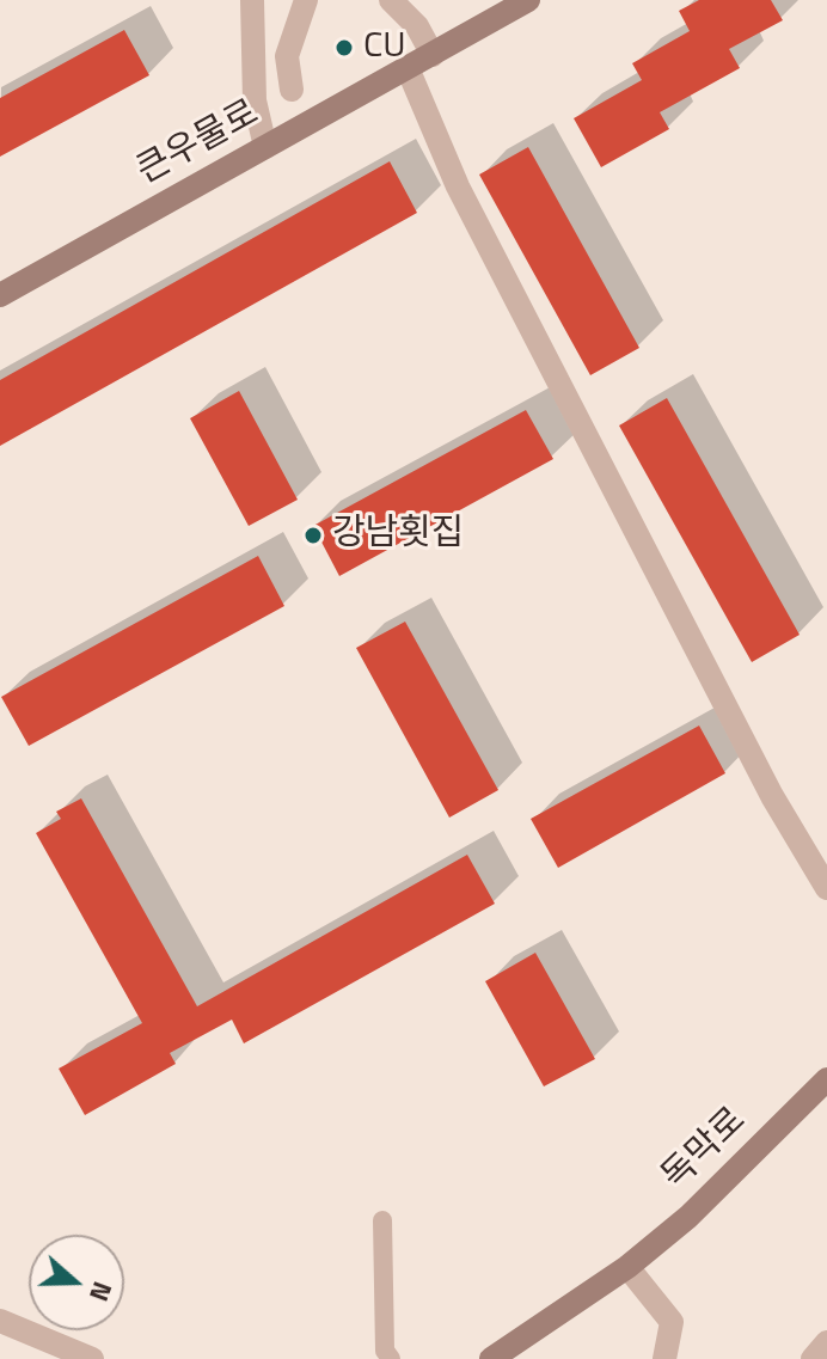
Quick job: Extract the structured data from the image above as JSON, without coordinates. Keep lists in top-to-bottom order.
{
  "streets": {
    "street": ["큰우물로", "독막로"]
  },
  "places": ["CU", "강남횟집"],
  "north": "right"
}
